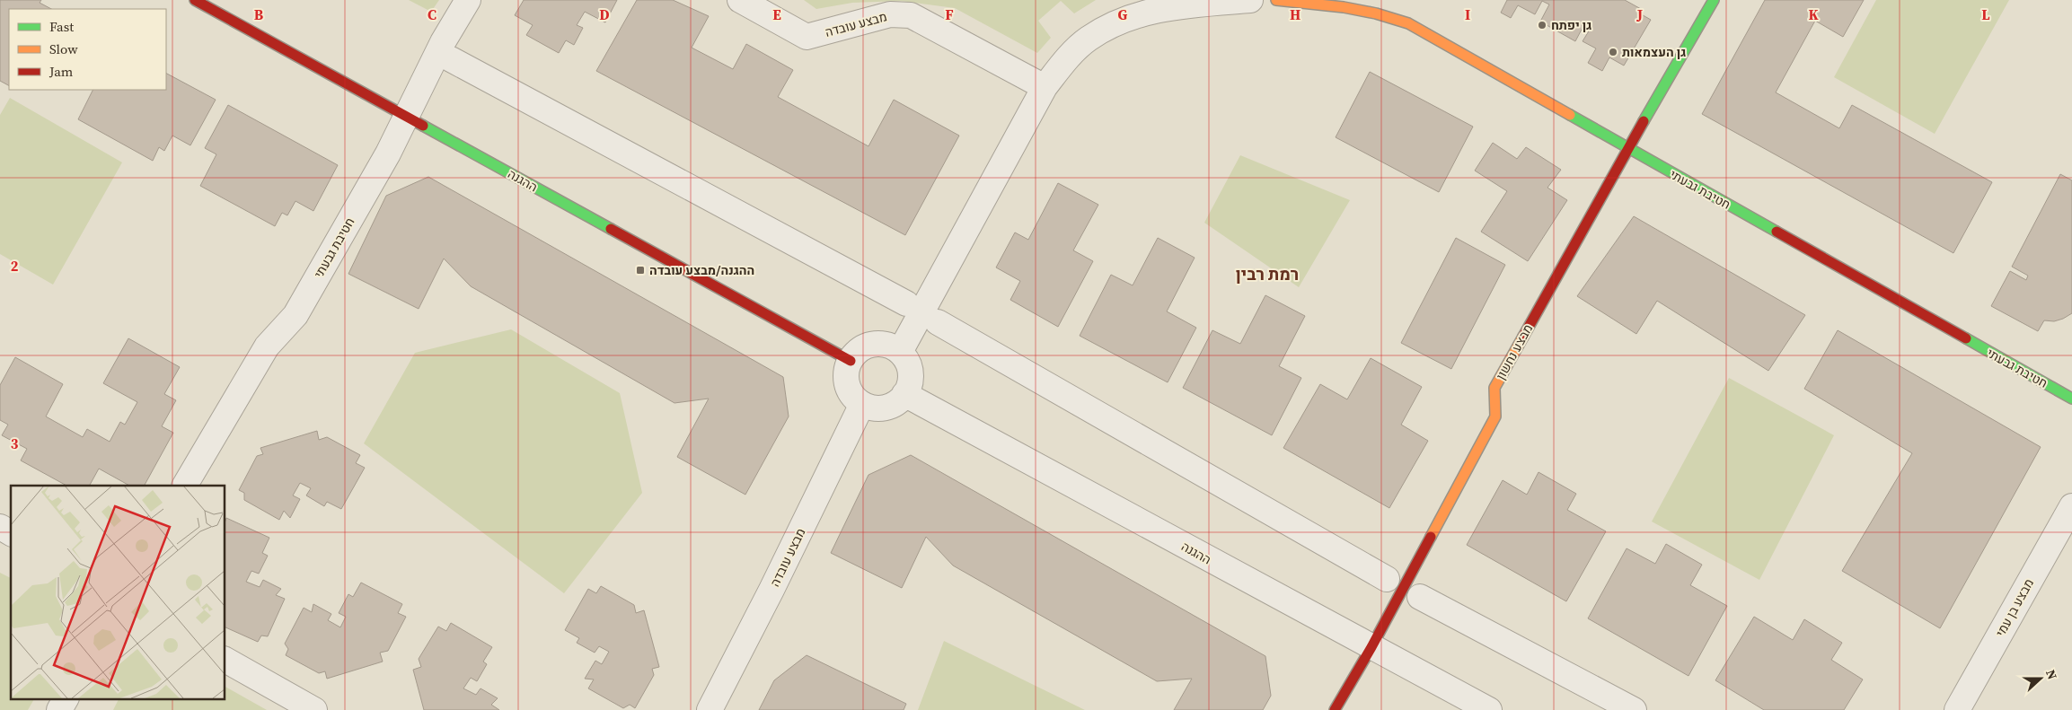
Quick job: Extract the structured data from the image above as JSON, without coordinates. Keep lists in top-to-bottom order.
{
  "streets": {
    "street": [
      "מבצע עובדה",
      "ההגנה",
      "חטיבת גבעתי",
      "מבצע נחשון",
      "מבצע בן עמי"
    ]
  },
  "crossings": [
    ["מבצע עובדה", "ההגנה"],
    ["ההגנה", "חטיבת גבעתי"],
    ["ההגנה", "מבצע נחשון"],
    ["חטיבת גבעתי", "מבצע נחשון"]
  ],
  "districts": ["רמת רבין"],
  "places": {
    "other": ["גן יפתח", "גן העצמאות"],
    "transit": ["ההגנה/מבצע עובדה"]
  },
  "legend": ["Fast", "Slow", "Jam"],
  "north": "right",
  "grid": {
    "columns": [
      "B",
      "C",
      "D",
      "E",
      "F",
      "G",
      "H",
      "I",
      "J",
      "K",
      "L"
    ],
    "rows": ["2", "3"]
  }
}
